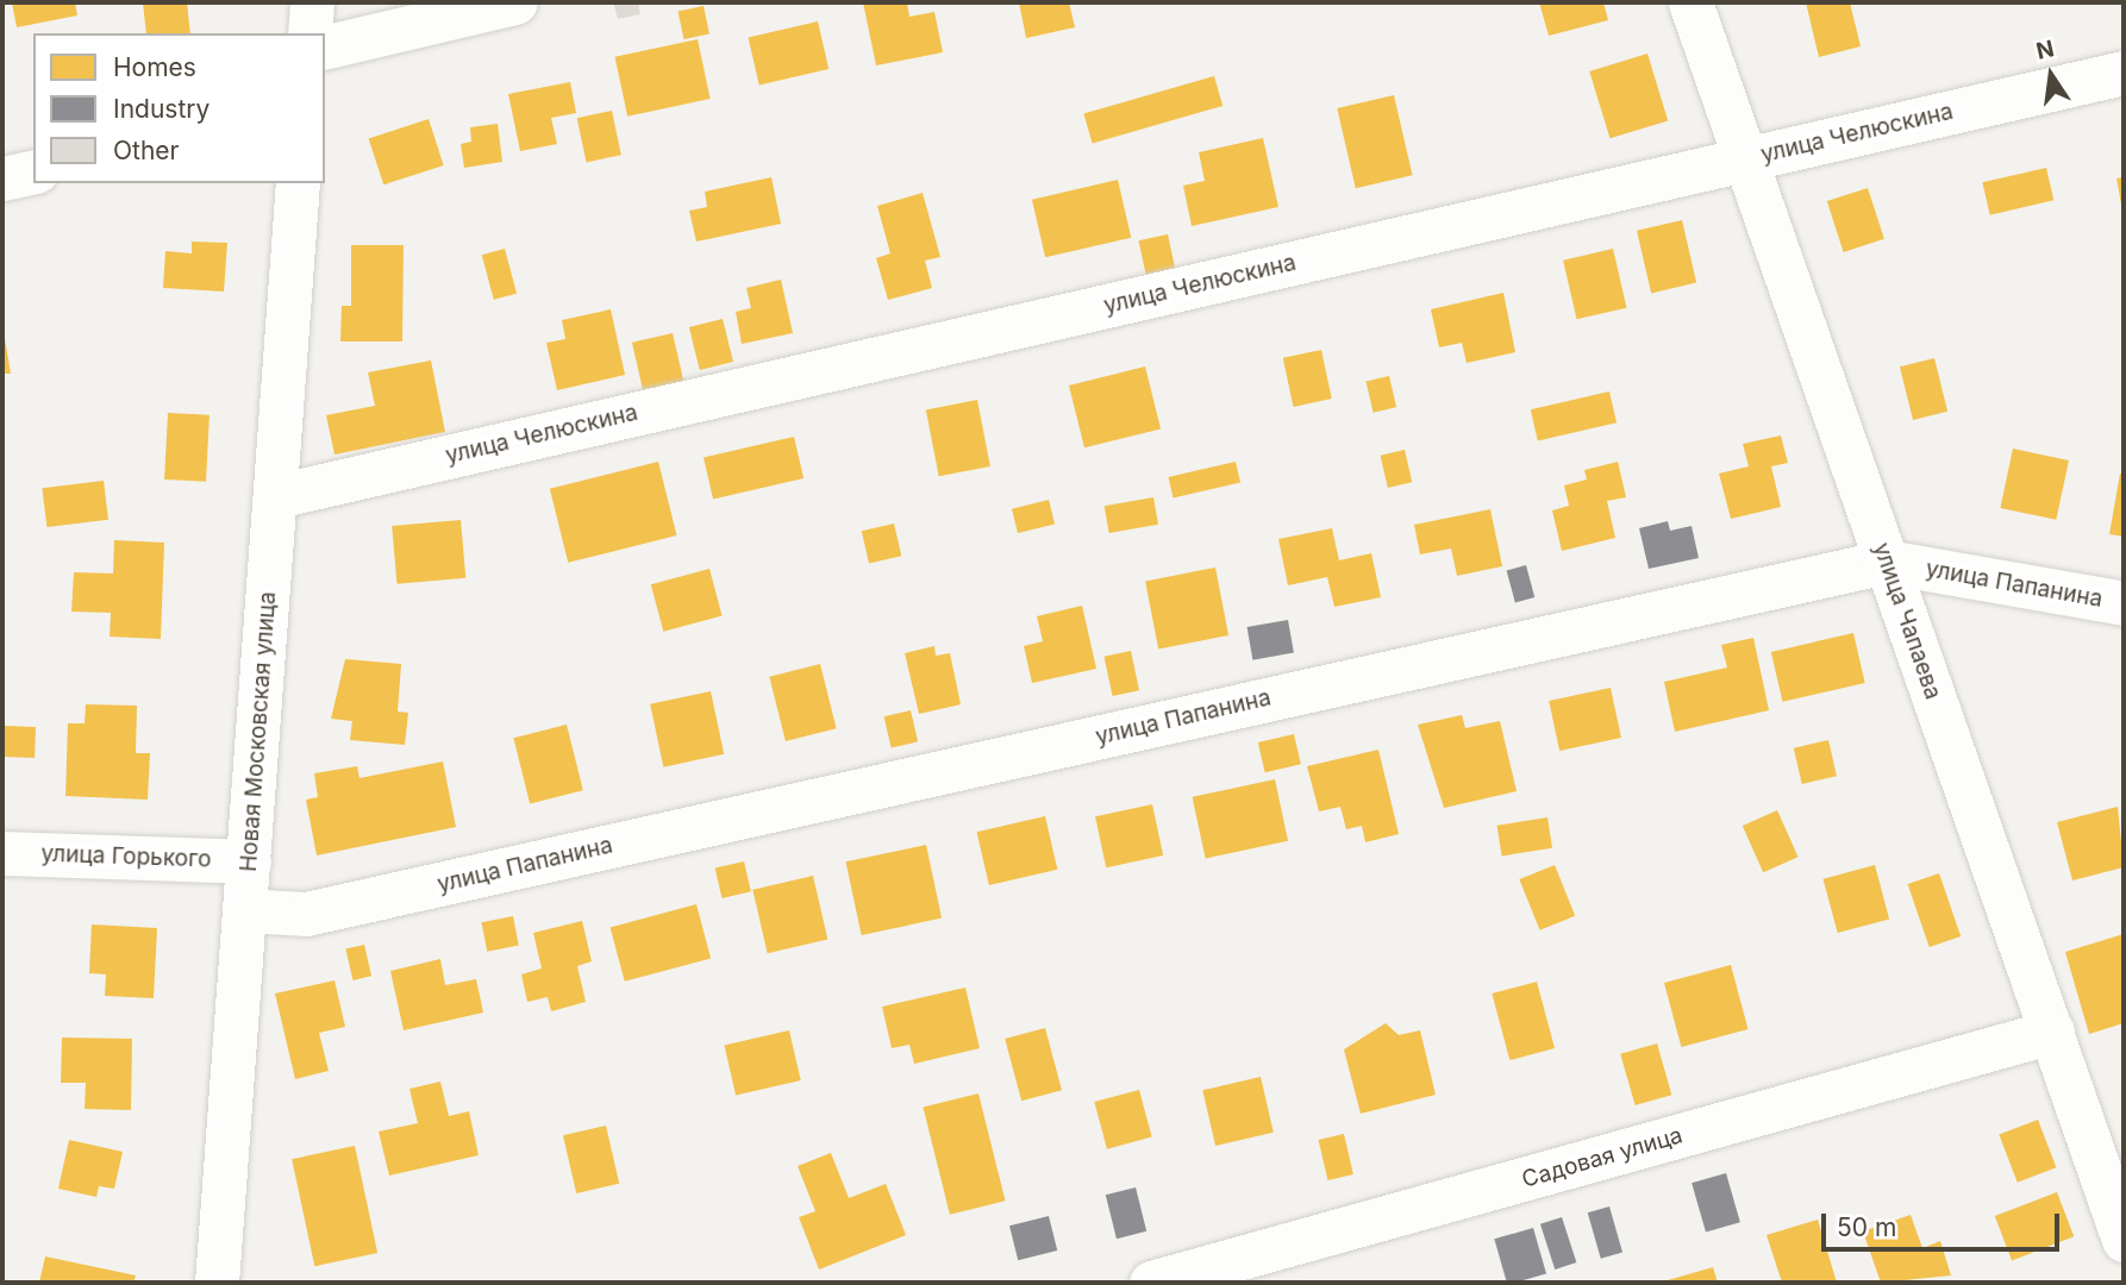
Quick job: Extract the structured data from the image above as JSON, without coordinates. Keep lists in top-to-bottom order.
{
  "streets": {
    "street": [
      "улица Челюскина",
      "улица Папанина",
      "улица Чапаева",
      "Новая Московская улица",
      "улица Горького",
      "Садовая улица"
    ]
  },
  "crossings": [
    ["улица Челюскина", "улица Чапаева"],
    ["улица Челюскина", "Новая Московская улица"],
    ["улица Папанина", "улица Чапаева"],
    ["улица Папанина", "Новая Московская улица"],
    ["улица Чапаева", "Садовая улица"],
    ["Новая Московская улица", "улица Горького"]
  ],
  "legend": ["Homes", "Industry", "Other"],
  "scale_bar": "50 m",
  "north": "top"
}
